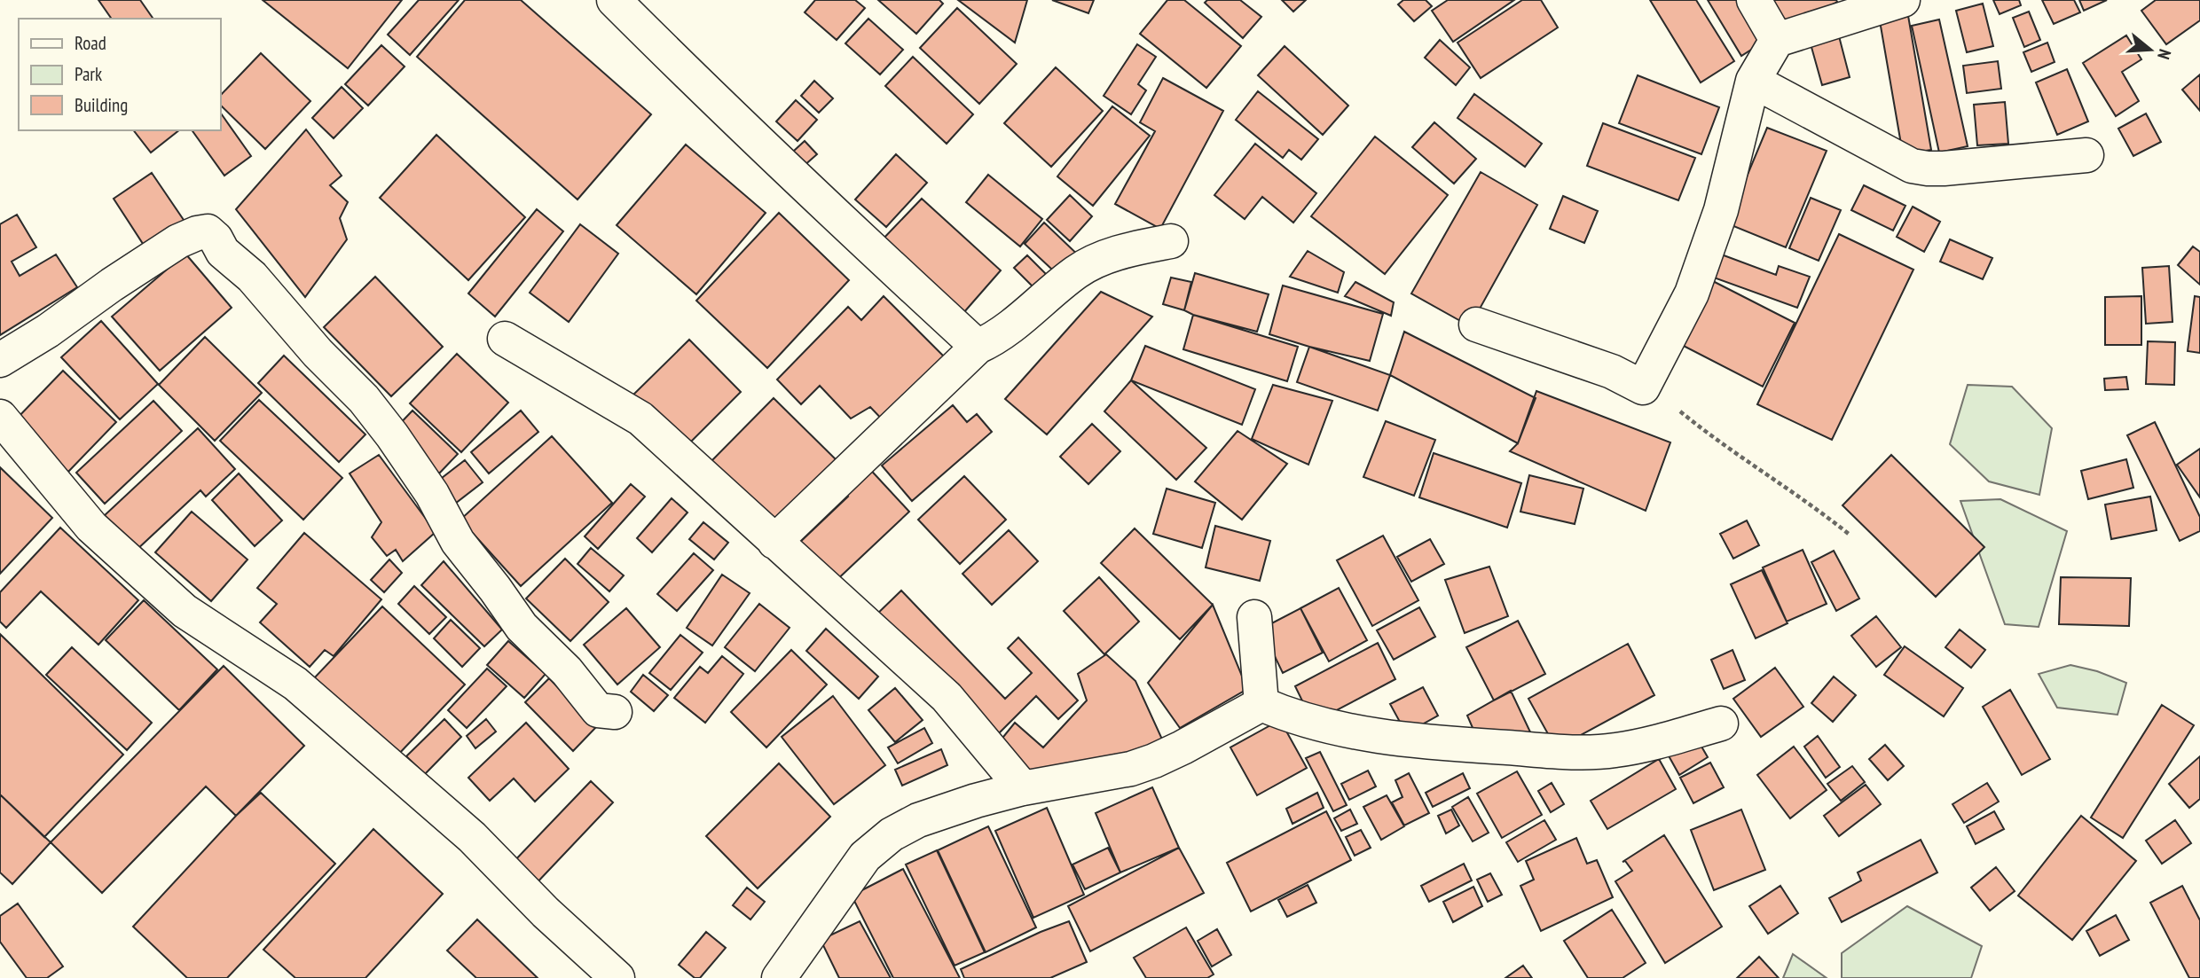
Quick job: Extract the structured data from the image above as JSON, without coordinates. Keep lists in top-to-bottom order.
{
  "legend": ["Road", "Park", "Building"],
  "north": "right"
}
